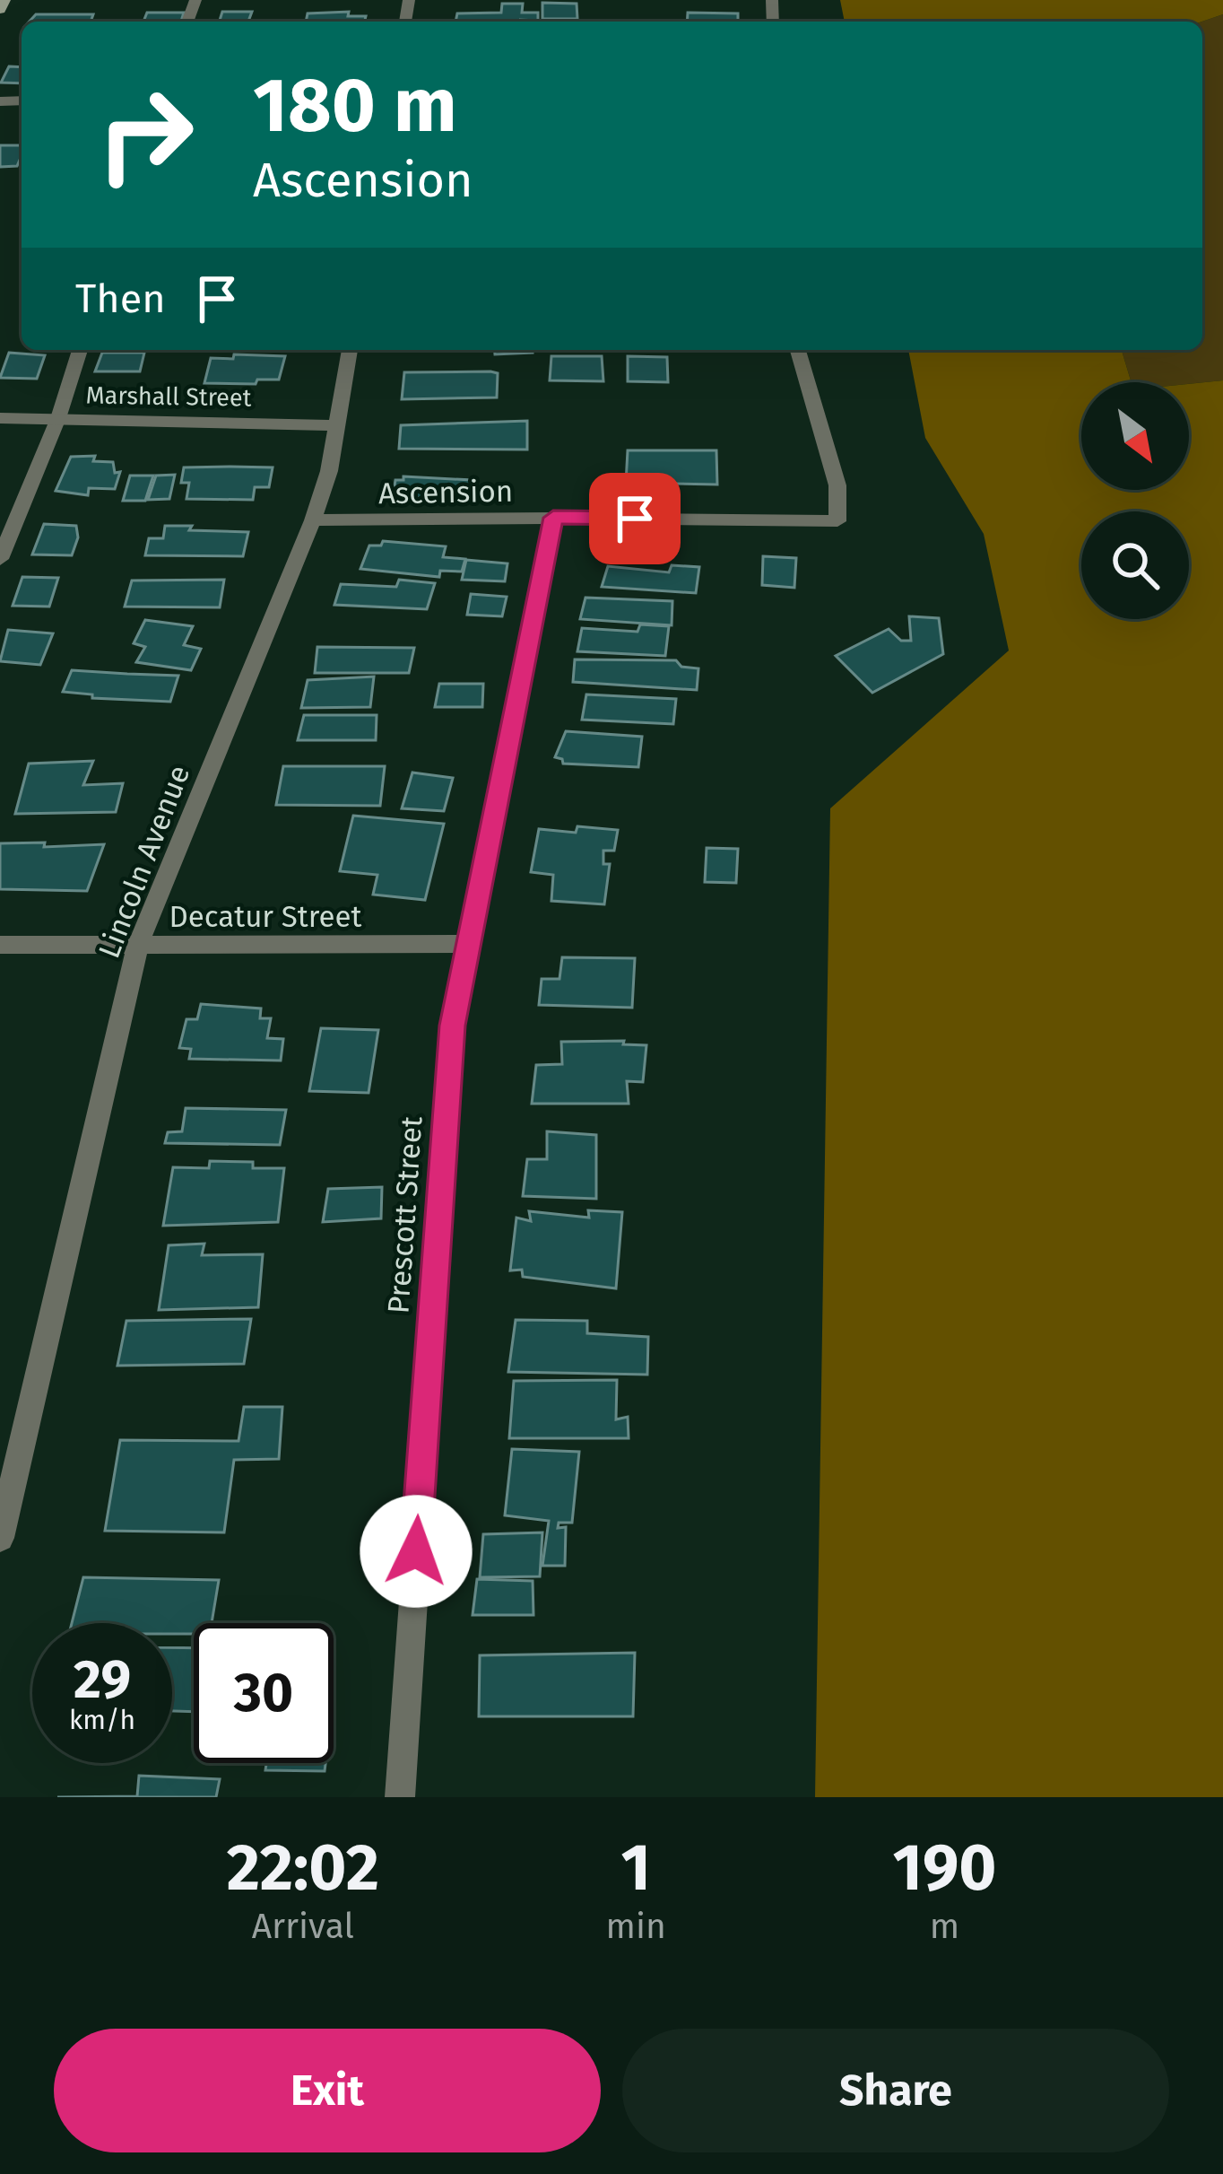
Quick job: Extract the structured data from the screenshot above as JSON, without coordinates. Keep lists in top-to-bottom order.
{
  "streets": {
    "street": [
      "Marshall Street",
      "Ascension",
      "Lincoln Avenue",
      "Decatur Street",
      "Prescott Street"
    ]
  },
  "crossings": [
    ["Marshall Street", "Lincoln Avenue"],
    ["Ascension", "Lincoln Avenue"],
    ["Ascension", "Prescott Street"],
    ["Lincoln Avenue", "Decatur Street"],
    ["Decatur Street", "Prescott Street"]
  ],
  "north": "bottom right",
  "page": {
    "turn": ["180 m", "Ascension"],
    "then": "Then",
    "speed": "29 km/h",
    "limit": "30",
    "eta": [
      "22:02",
      "Arrival",
      "1",
      "min",
      "190",
      "m"
    ],
    "buttons": ["Exit", "Share"]
  }
}
